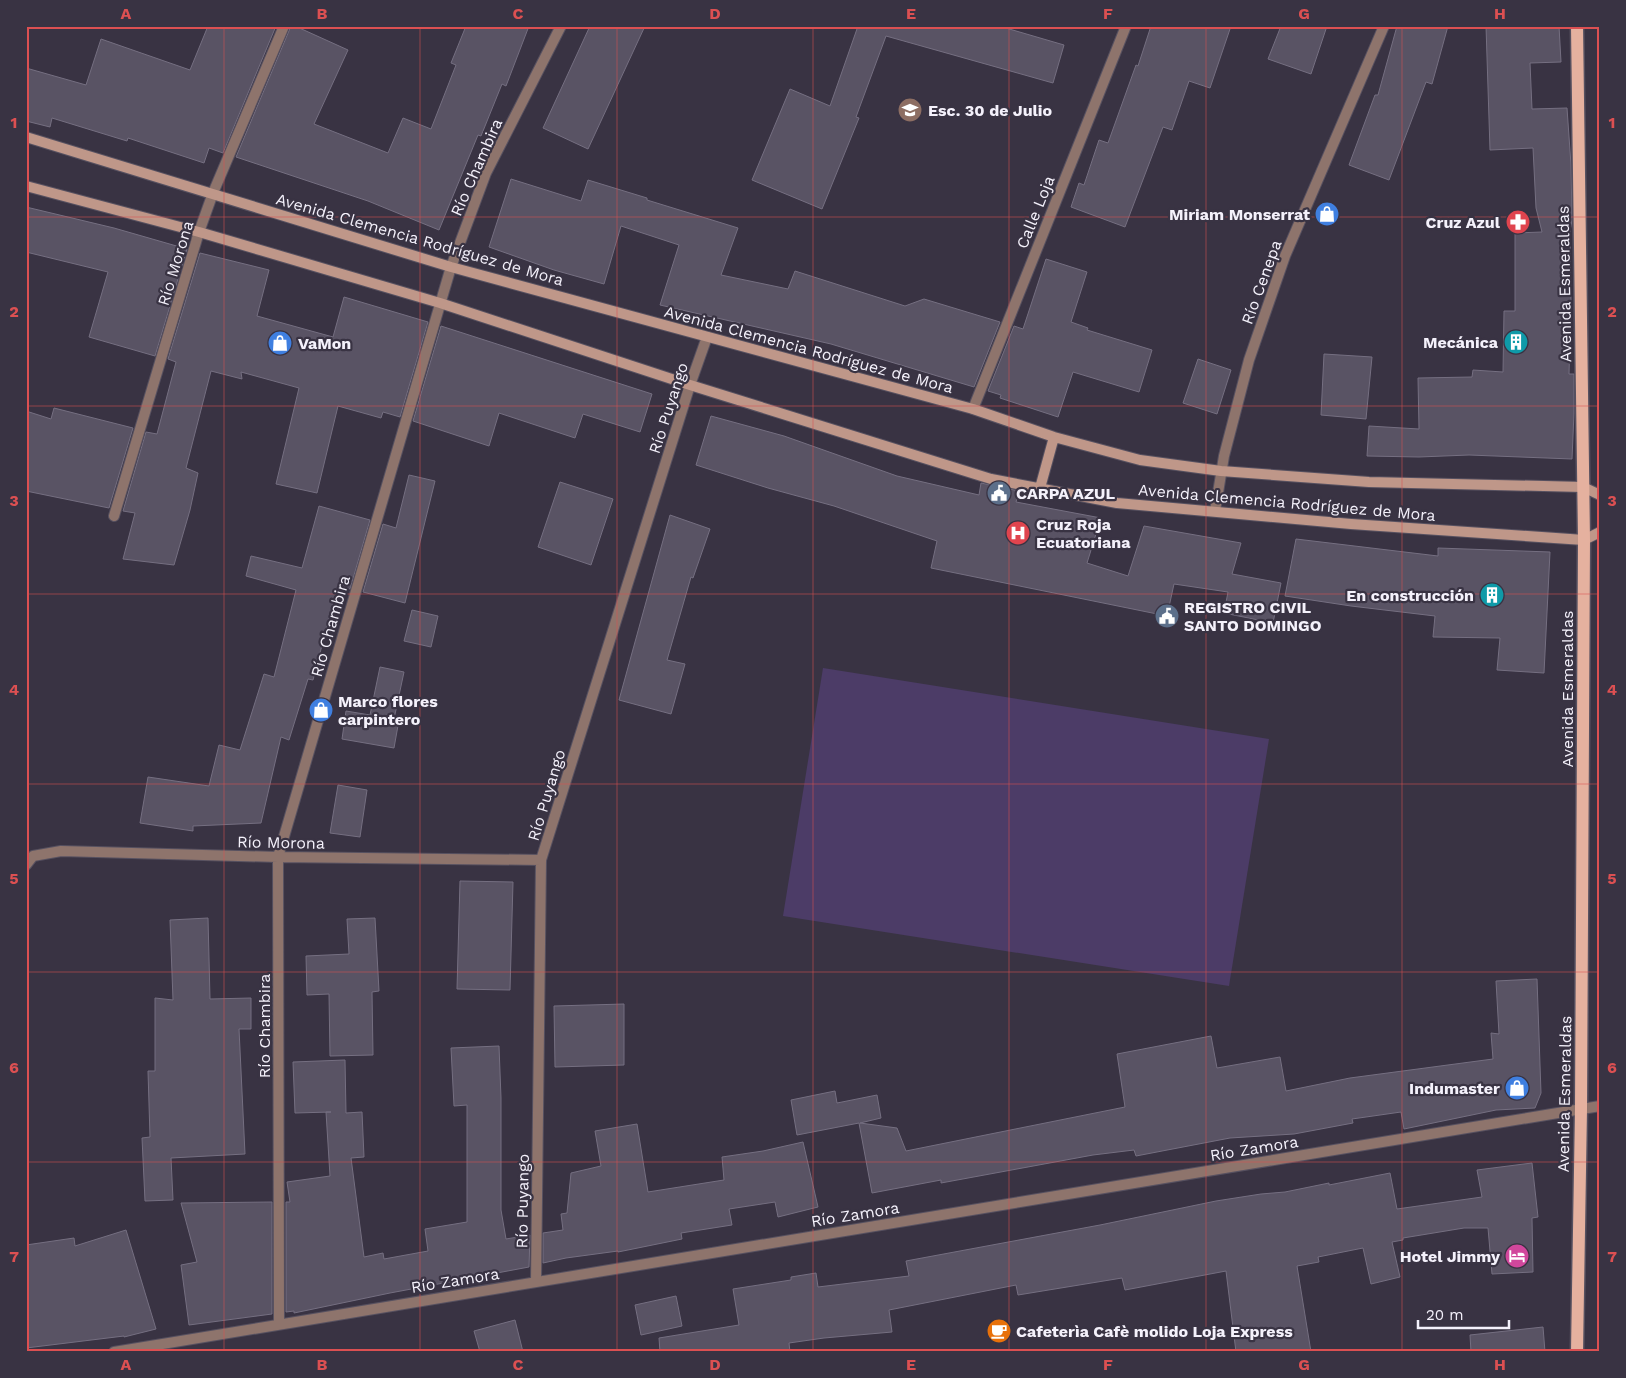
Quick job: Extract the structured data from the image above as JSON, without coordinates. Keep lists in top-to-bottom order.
{
  "streets": {
    "main road": ["Avenida Esmeraldas"],
    "street": [
      "Río Chambira",
      "Calle Loja",
      "Avenida Clemencia Rodríguez de Mora",
      "Río Morona",
      "Río Cenepa",
      "Río Puyango",
      "Río Zamora"
    ]
  },
  "crossings": [
    ["Río Chambira", "Avenida Clemencia Rodríguez de Mora"],
    ["Río Chambira", "Río Morona"],
    ["Río Chambira", "Río Zamora"],
    ["Calle Loja", "Avenida Clemencia Rodríguez de Mora"],
    ["Avenida Clemencia Rodríguez de Mora", "Río Morona"],
    ["Avenida Clemencia Rodríguez de Mora", "Río Cenepa"],
    ["Avenida Clemencia Rodríguez de Mora", "Avenida Esmeraldas"],
    ["Avenida Clemencia Rodríguez de Mora", "Río Puyango"],
    ["Río Morona", "Río Puyango"],
    ["Avenida Esmeraldas", "Río Zamora"],
    ["Río Puyango", "Río Zamora"]
  ],
  "places": {
    "school or university": ["Esc. 30 de Julio"],
    "shop": [
      "Miriam Monserrat",
      "VaMon",
      "Marco flores carpintero",
      "Indumaster"
    ],
    "pharmacy": ["Cruz Azul"],
    "building": ["Mecánica", "En construcción"],
    "public building": ["CARPA AZUL", "REGISTRO CIVIL SANTO DOMINGO"],
    "hospital": ["Cruz Roja Ecuatoriana"],
    "hotel": ["Hotel Jimmy"],
    "cafe": ["Cafeterìa Cafè molido Loja Express"]
  },
  "scale_bar": "20 m",
  "grid": {
    "columns": [
      "A",
      "B",
      "C",
      "D",
      "E",
      "F",
      "G",
      "H"
    ],
    "rows": [
      "1",
      "2",
      "3",
      "4",
      "5",
      "6",
      "7"
    ]
  }
}
